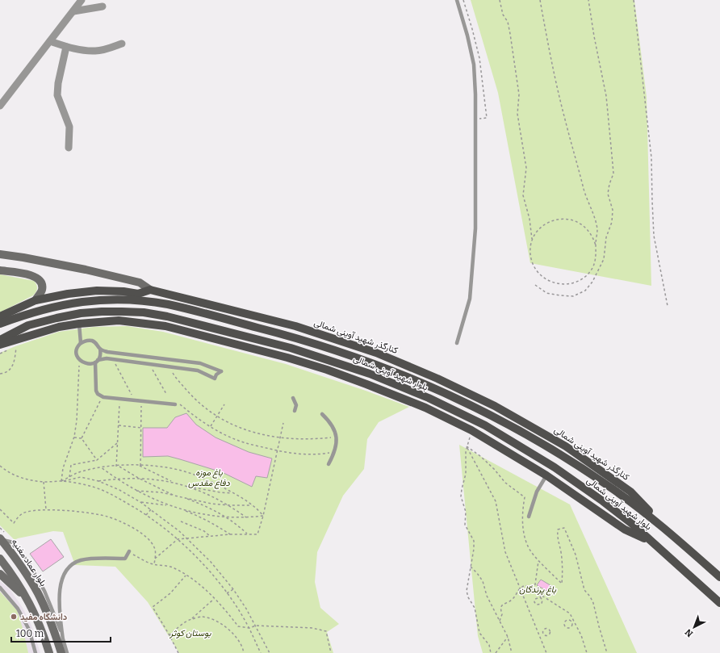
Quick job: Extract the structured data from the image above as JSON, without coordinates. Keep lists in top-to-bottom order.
{
  "streets": {
    "main road": ["کنارگذر شهید آوینی شمالی", "بلوار شهید آوینی شمالی"],
    "street": ["بلوار عماد مغنیه"]
  },
  "crossings": [
    ["کنارگذر شهید آوینی شمالی", "بلوار شهید آوینی شمالی"]
  ],
  "parks": ["باغ موزه دفاع مقدس", "باغ پرندگان", "بوستان کوثر"],
  "places": ["دانشگاه مفید"],
  "scale_bar": "100 m",
  "north": "bottom left"
}
